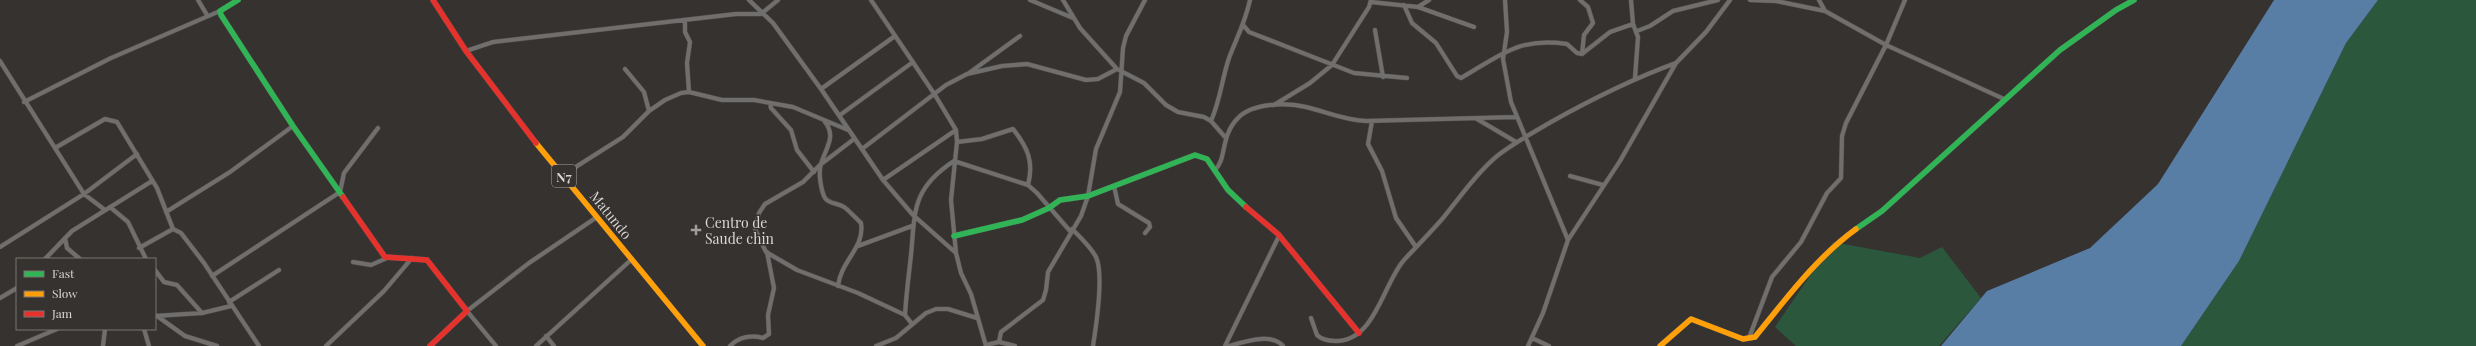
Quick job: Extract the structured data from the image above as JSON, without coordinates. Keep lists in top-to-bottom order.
{
  "streets": {
    "street": ["N7", "Matundo"]
  },
  "places": {
    "health": ["Centro de Saude chin"]
  },
  "legend": ["Fast", "Slow", "Jam"]
}
